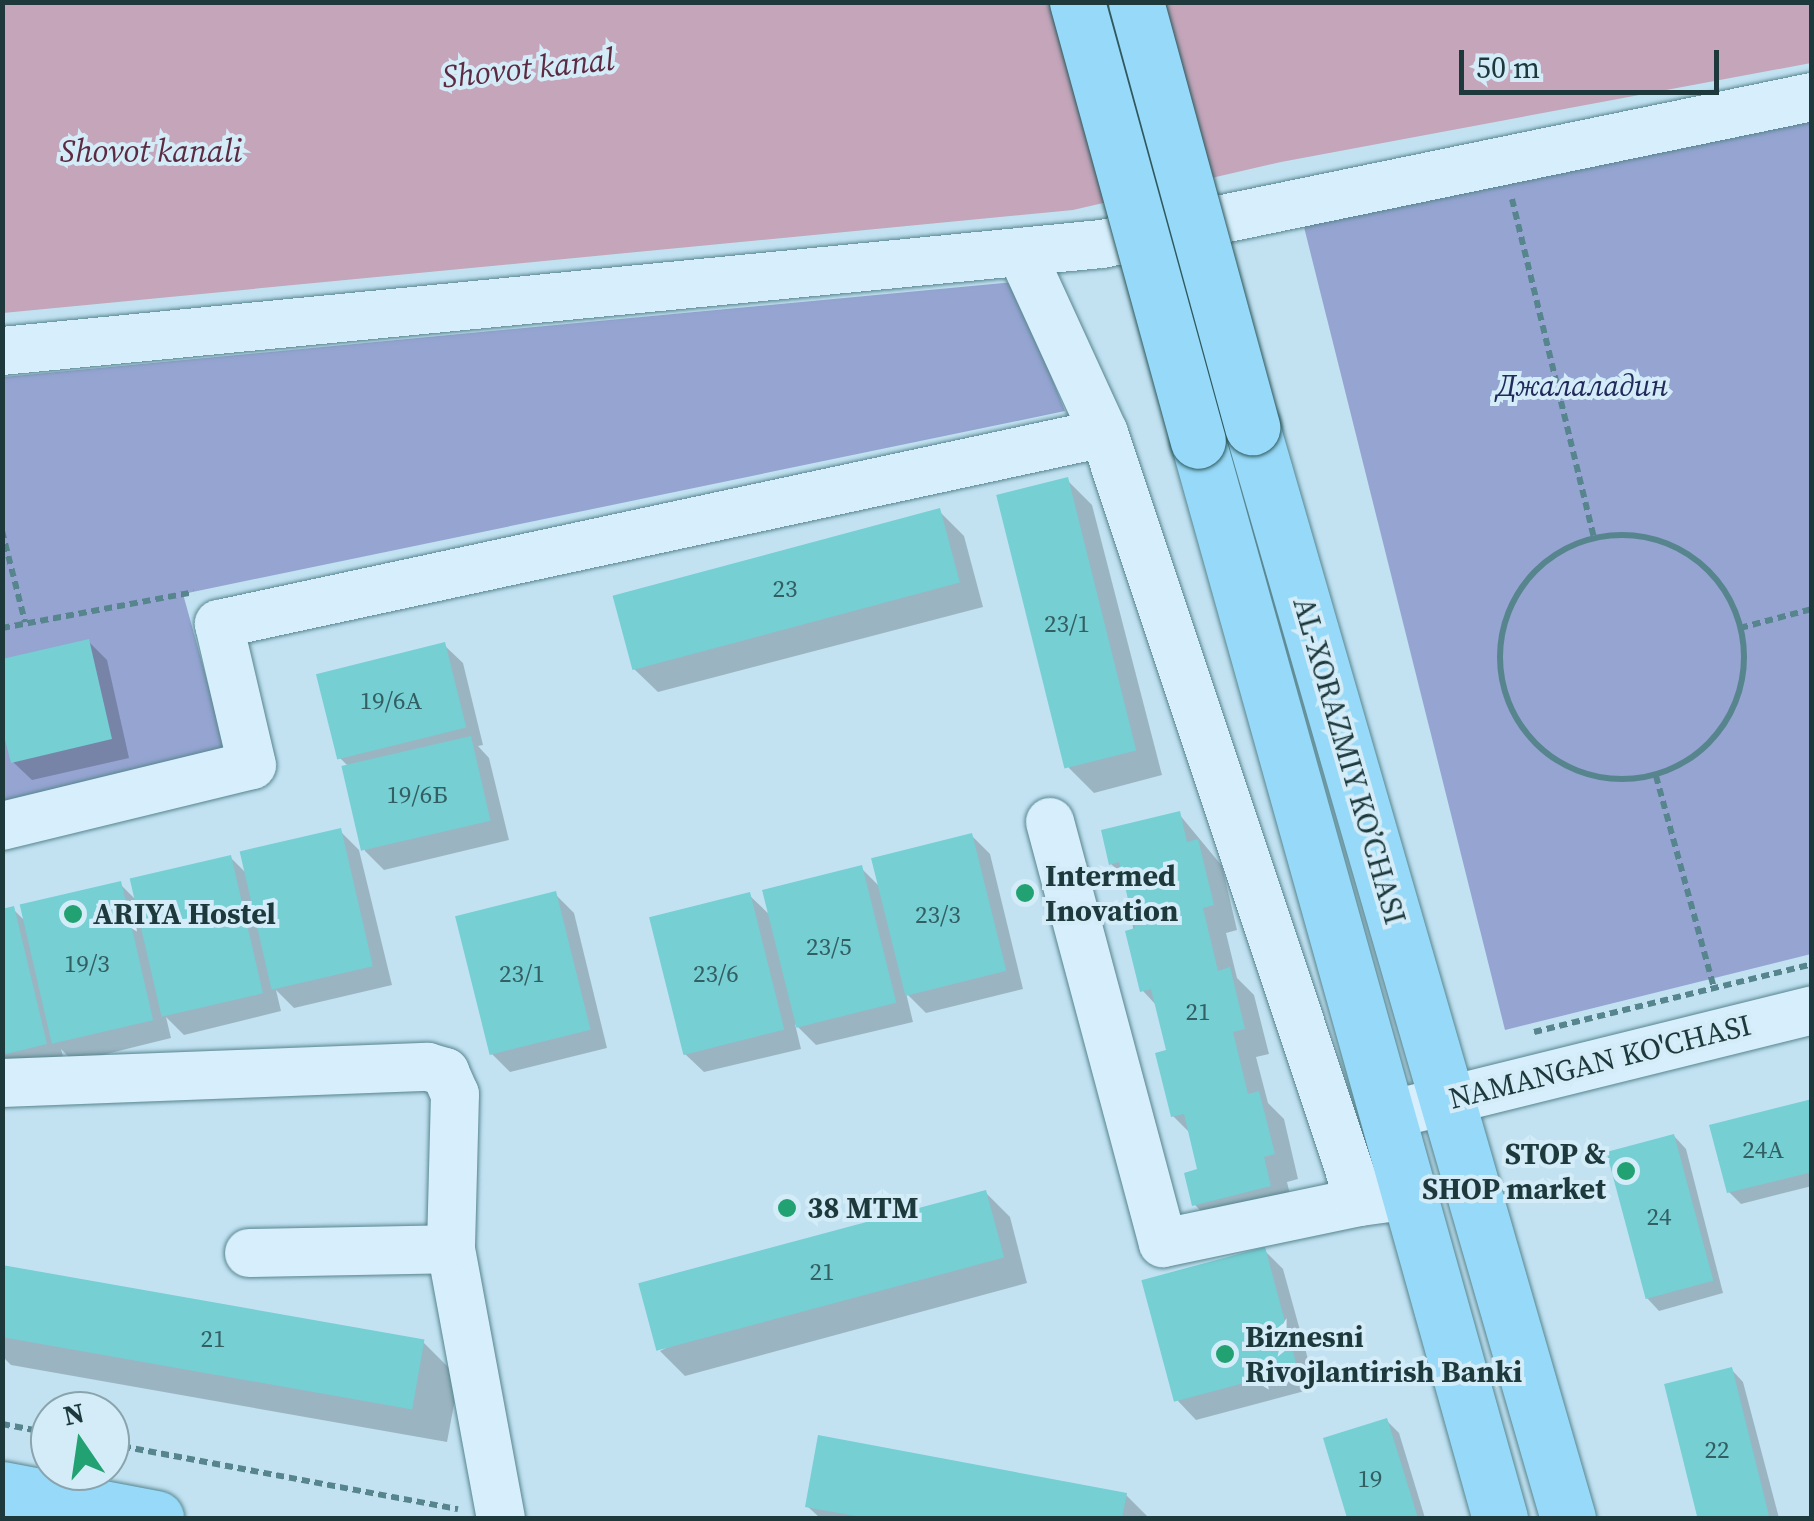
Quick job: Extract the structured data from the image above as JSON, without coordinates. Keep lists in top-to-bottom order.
{
  "streets": {
    "main road": ["AL-XORAZMIY KO’CHASI"],
    "street": ["NAMANGAN KO'CHASI"]
  },
  "crossings": [
    ["AL-XORAZMIY KO’CHASI", "NAMANGAN KO'CHASI"]
  ],
  "water": ["Shovot kanal", "Shovot kanali"],
  "parks": ["Джалаладин"],
  "places": [
    "Intermed Inovation",
    "ARIYA Hostel",
    "STOP & SHOP market",
    "38 MTM",
    "Biznesni Rivojlantirish Banki"
  ],
  "house_numbers": [
    "23",
    "23/1",
    "19/6А",
    "19/6Б",
    "23/3",
    "23/5",
    "19/3",
    "23/1",
    "23/6",
    "21",
    "24A",
    "24",
    "21",
    "21",
    "22",
    "19"
  ],
  "scale_bar": "50 m",
  "north": "top"
}
